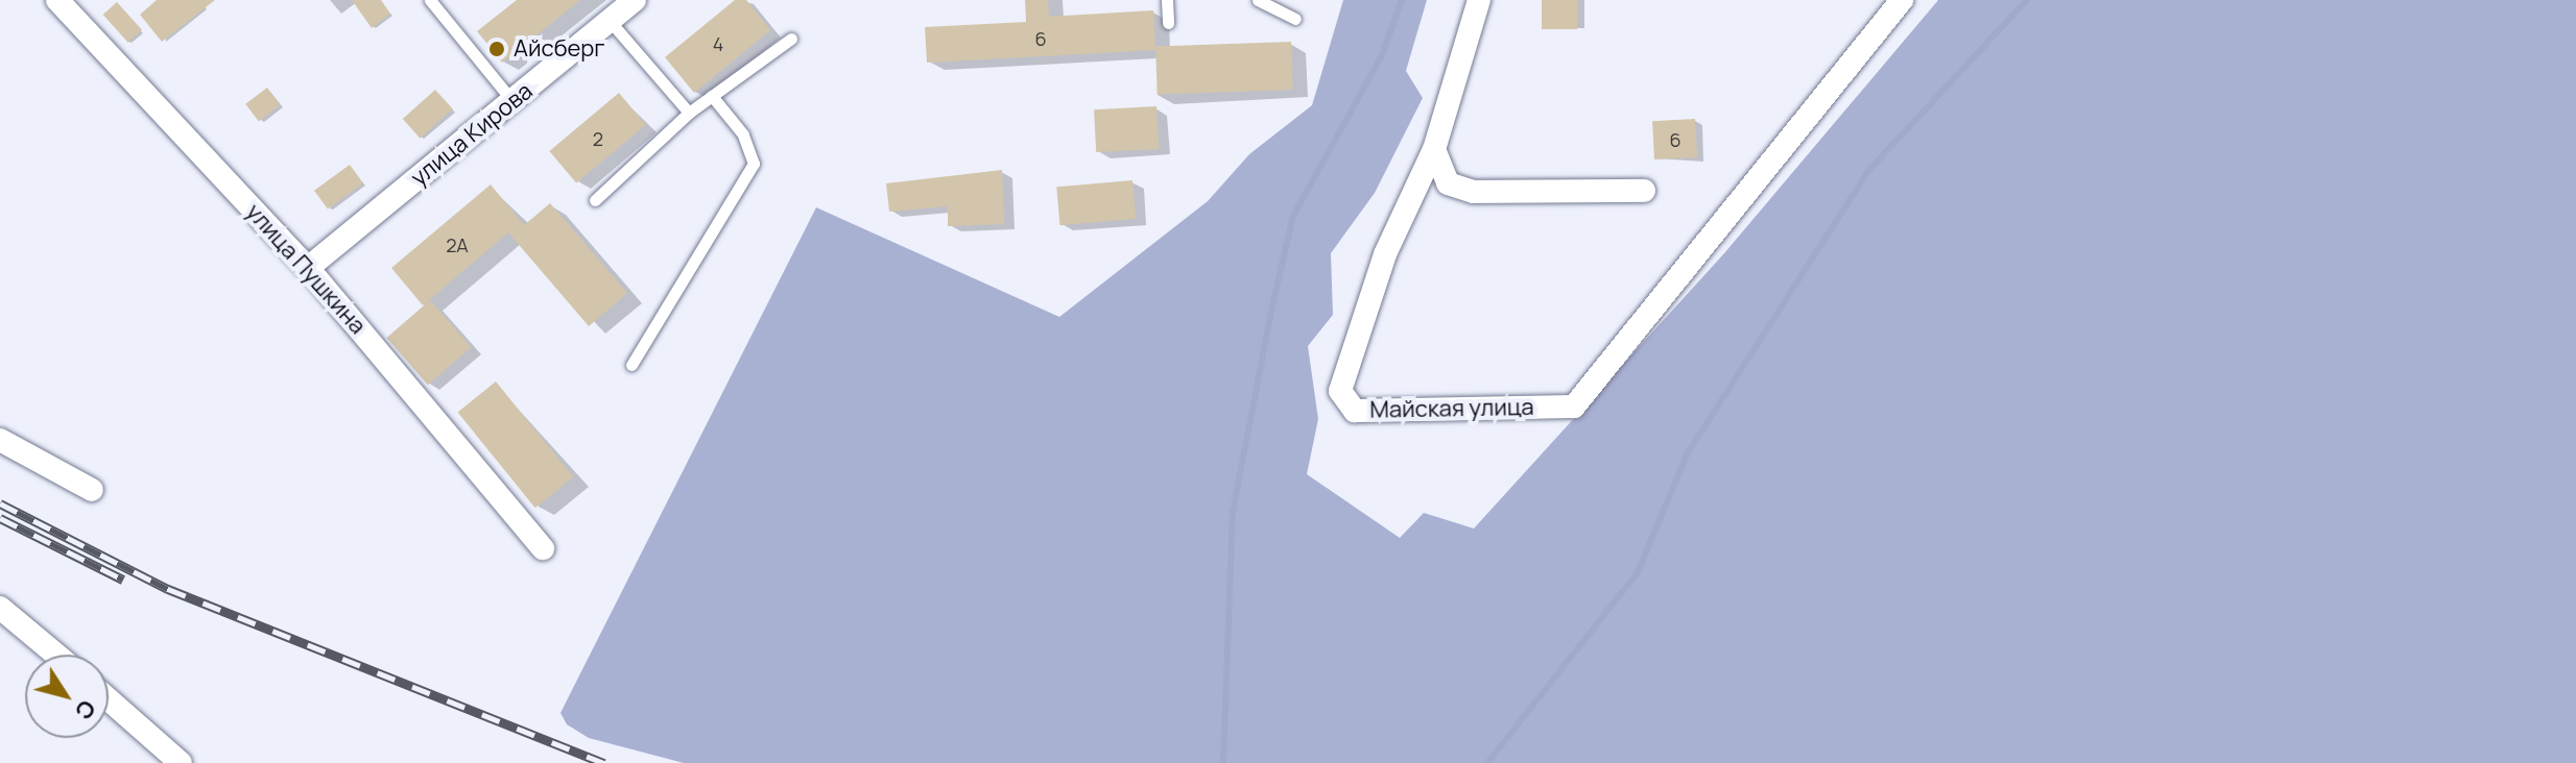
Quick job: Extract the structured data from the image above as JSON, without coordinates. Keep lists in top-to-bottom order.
{
  "streets": {
    "street": ["улица Кирова", "улица Пушкина", "Майская улица"]
  },
  "crossings": [
    ["улица Кирова", "улица Пушкина"]
  ],
  "places": ["Айсберг"],
  "house_numbers": [
    "6",
    "4",
    "2",
    "6",
    "2А"
  ],
  "north": "bottom right"
}
